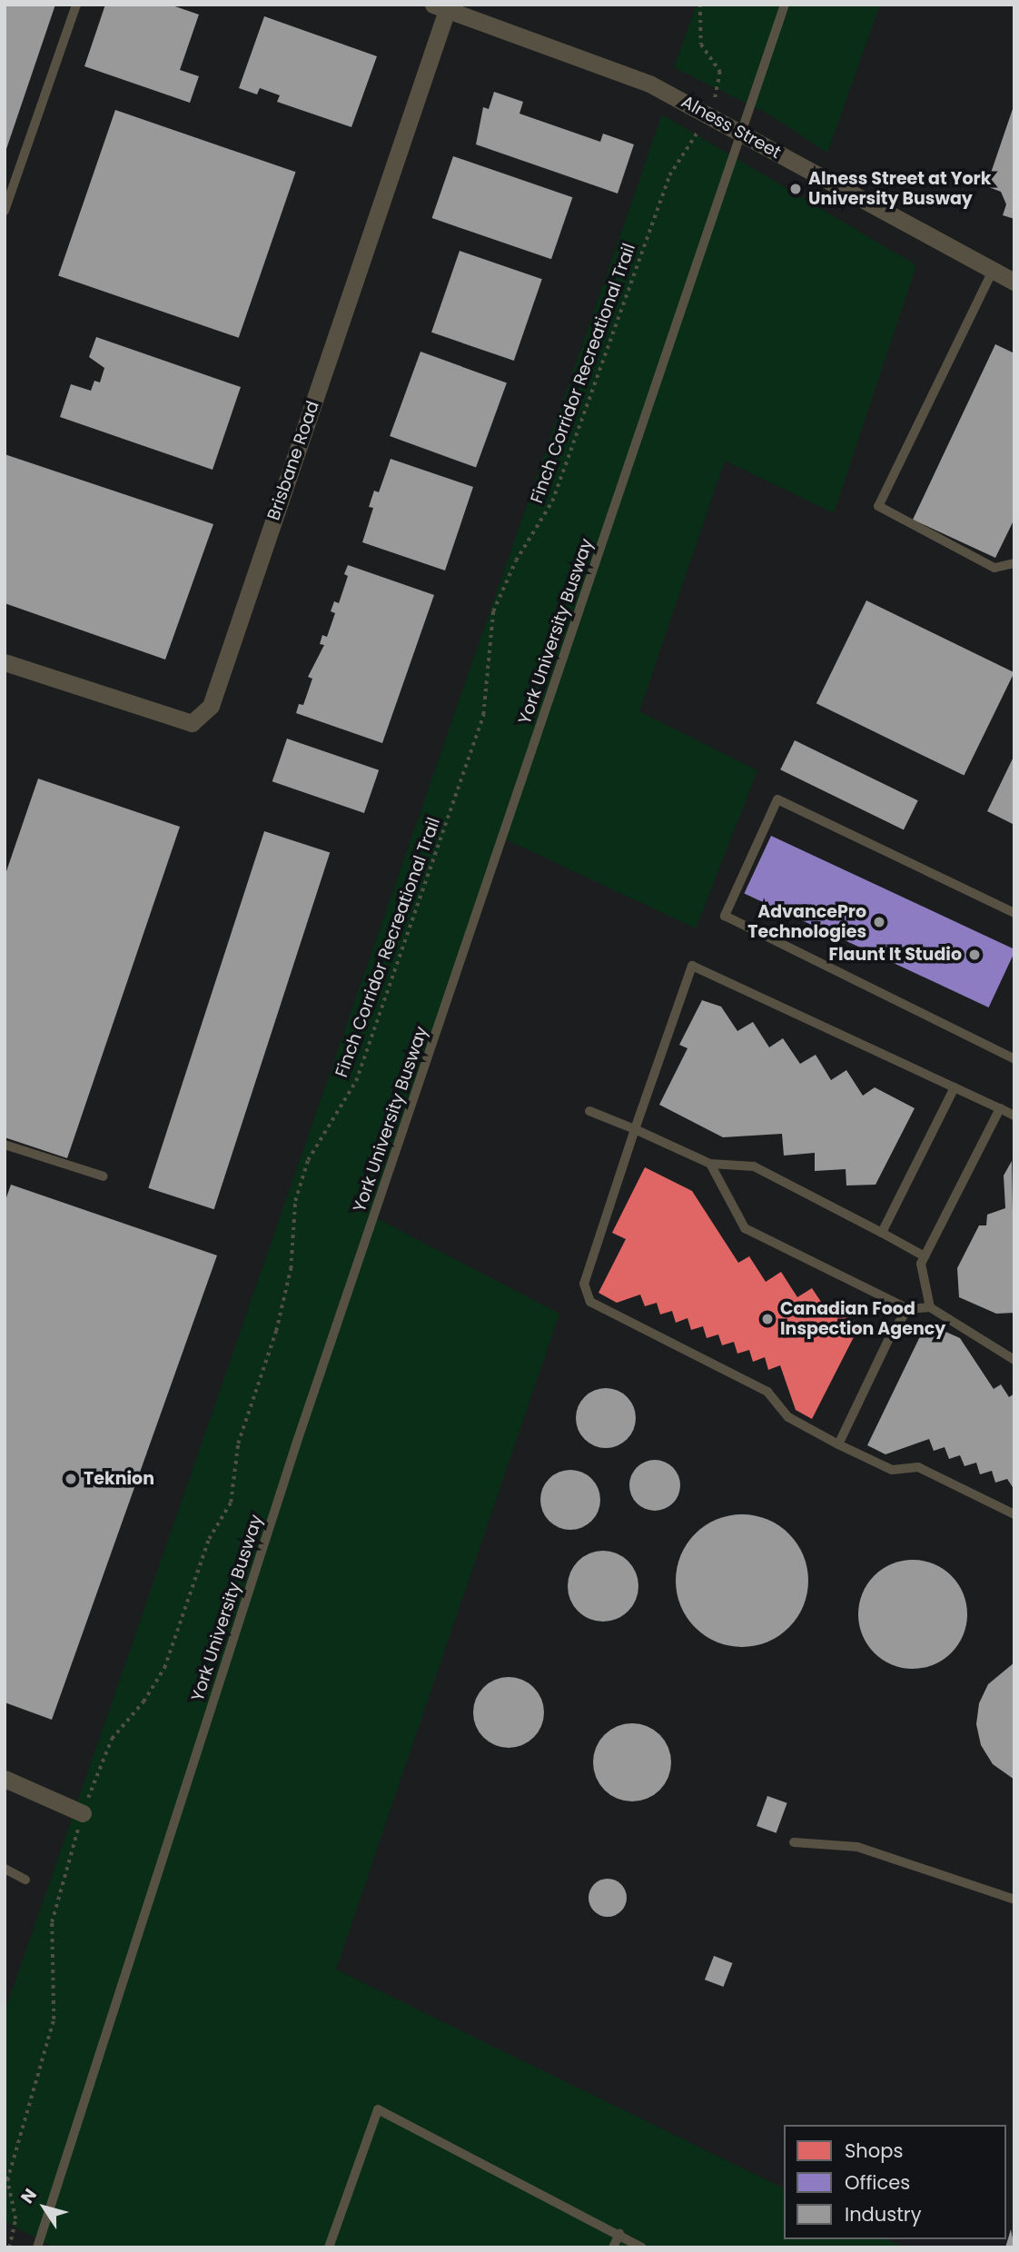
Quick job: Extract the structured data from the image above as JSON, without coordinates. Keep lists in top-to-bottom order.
{
  "streets": {
    "street": ["Alness Street", "Brisbane Road"],
    "lane": ["York University Busway"],
    "path": ["Finch Corridor Recreational Trail"]
  },
  "crossings": [
    ["Alness Street", "Brisbane Road"],
    ["Alness Street", "York University Busway"]
  ],
  "places": [
    "Alness Street at York University Busway",
    "AdvancePro Technologies",
    "Flaunt It Studio",
    "Canadian Food Inspection Agency",
    "Teknion"
  ],
  "legend": ["Shops", "Offices", "Industry"],
  "north": "top left"
}
